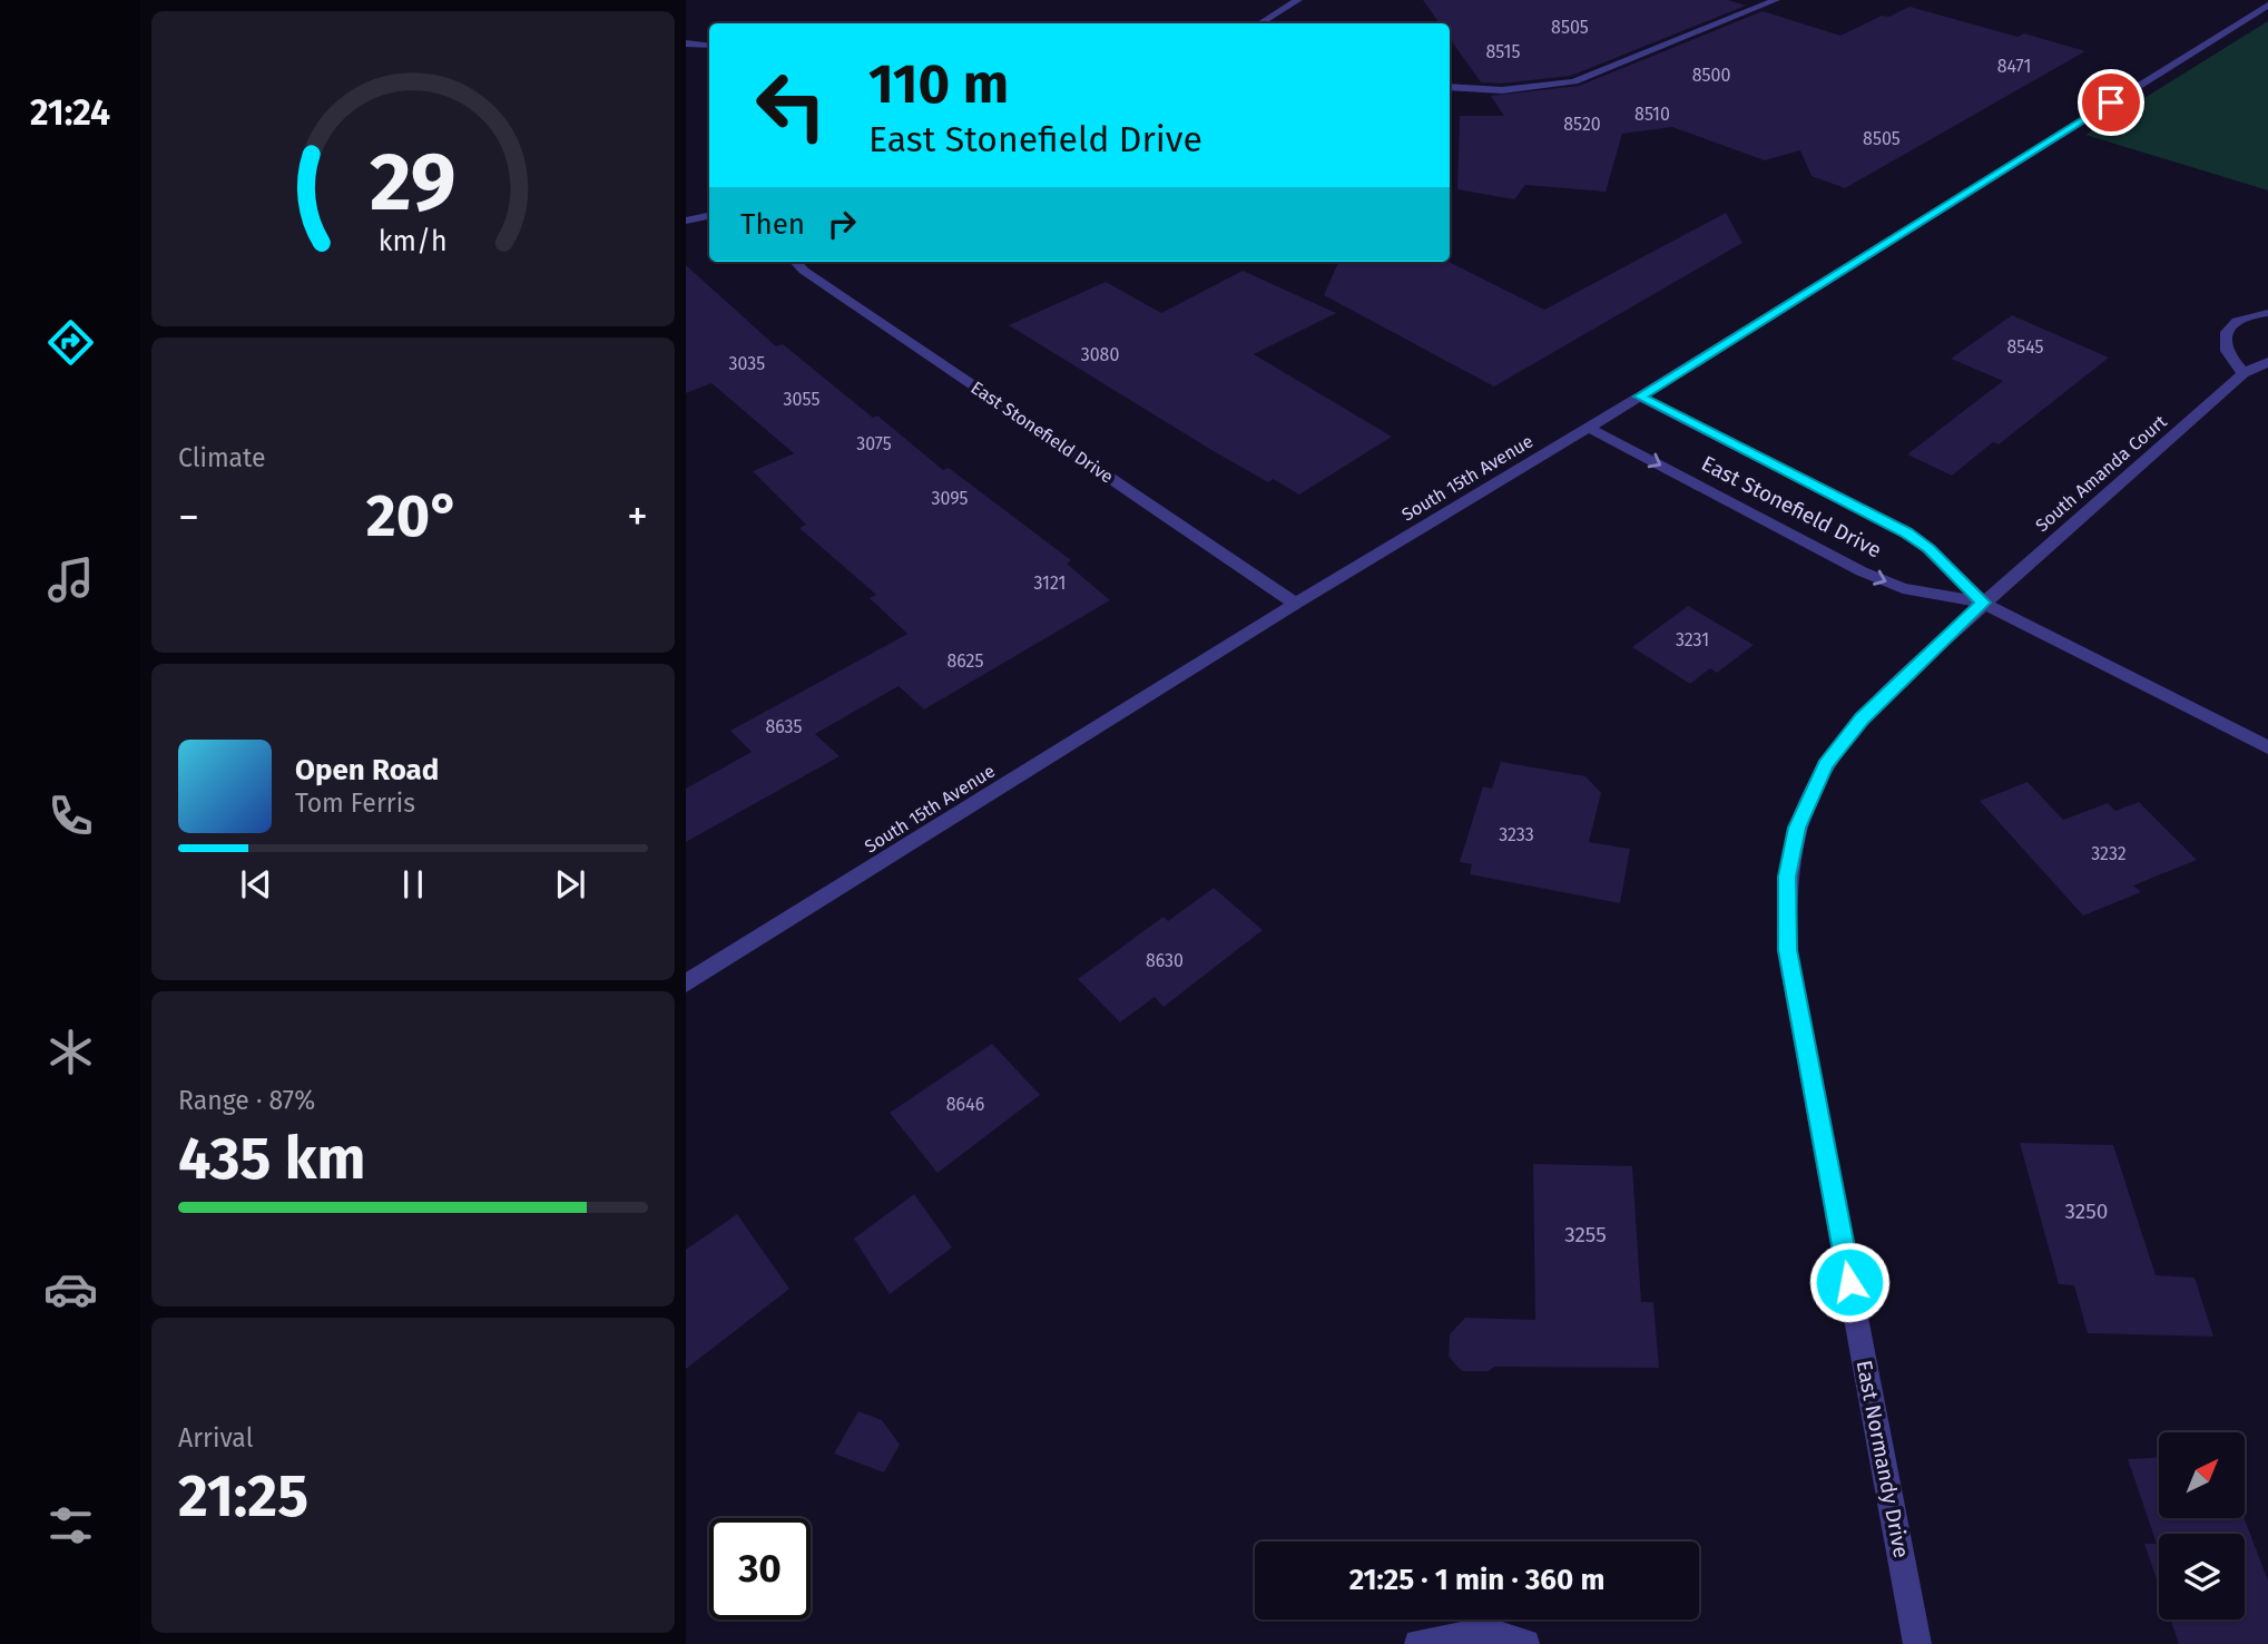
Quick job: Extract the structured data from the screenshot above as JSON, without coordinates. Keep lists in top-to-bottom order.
{
  "streets": {
    "street": [
      "East Stonefield Drive",
      "South Amanda Court",
      "South 15th Avenue",
      "East Normandy Drive"
    ]
  },
  "crossings": [
    ["East Stonefield Drive", "South Amanda Court"],
    ["East Stonefield Drive", "South 15th Avenue"],
    ["East Stonefield Drive", "East Normandy Drive"],
    ["South Amanda Court", "East Normandy Drive"]
  ],
  "house_numbers": [
    "8505",
    "8515",
    "8471",
    "8500",
    "8510",
    "8520",
    "8505",
    "8545",
    "3080",
    "3035",
    "3055",
    "3075",
    "3095",
    "3121",
    "3231",
    "8625",
    "8635",
    "3233",
    "3232",
    "8630",
    "8646",
    "3250",
    "3255"
  ],
  "north": "top right",
  "page": {
    "tabs": "21:24",
    "turn": ["110 m", "East Stonefield Drive"],
    "then": "Then",
    "tile": [
      "Climate",
      ["Range · 87%", "435 km"],
      ["Arrival", "21:25"]
    ],
    "heat": ["−", "20°", "+"],
    "song": ["Open Road", "Tom Ferris"],
    "limit": "30",
    "trip": "21:25 · 1 min · 360 m",
    "gauge": ["29", "km/h"]
  }
}
